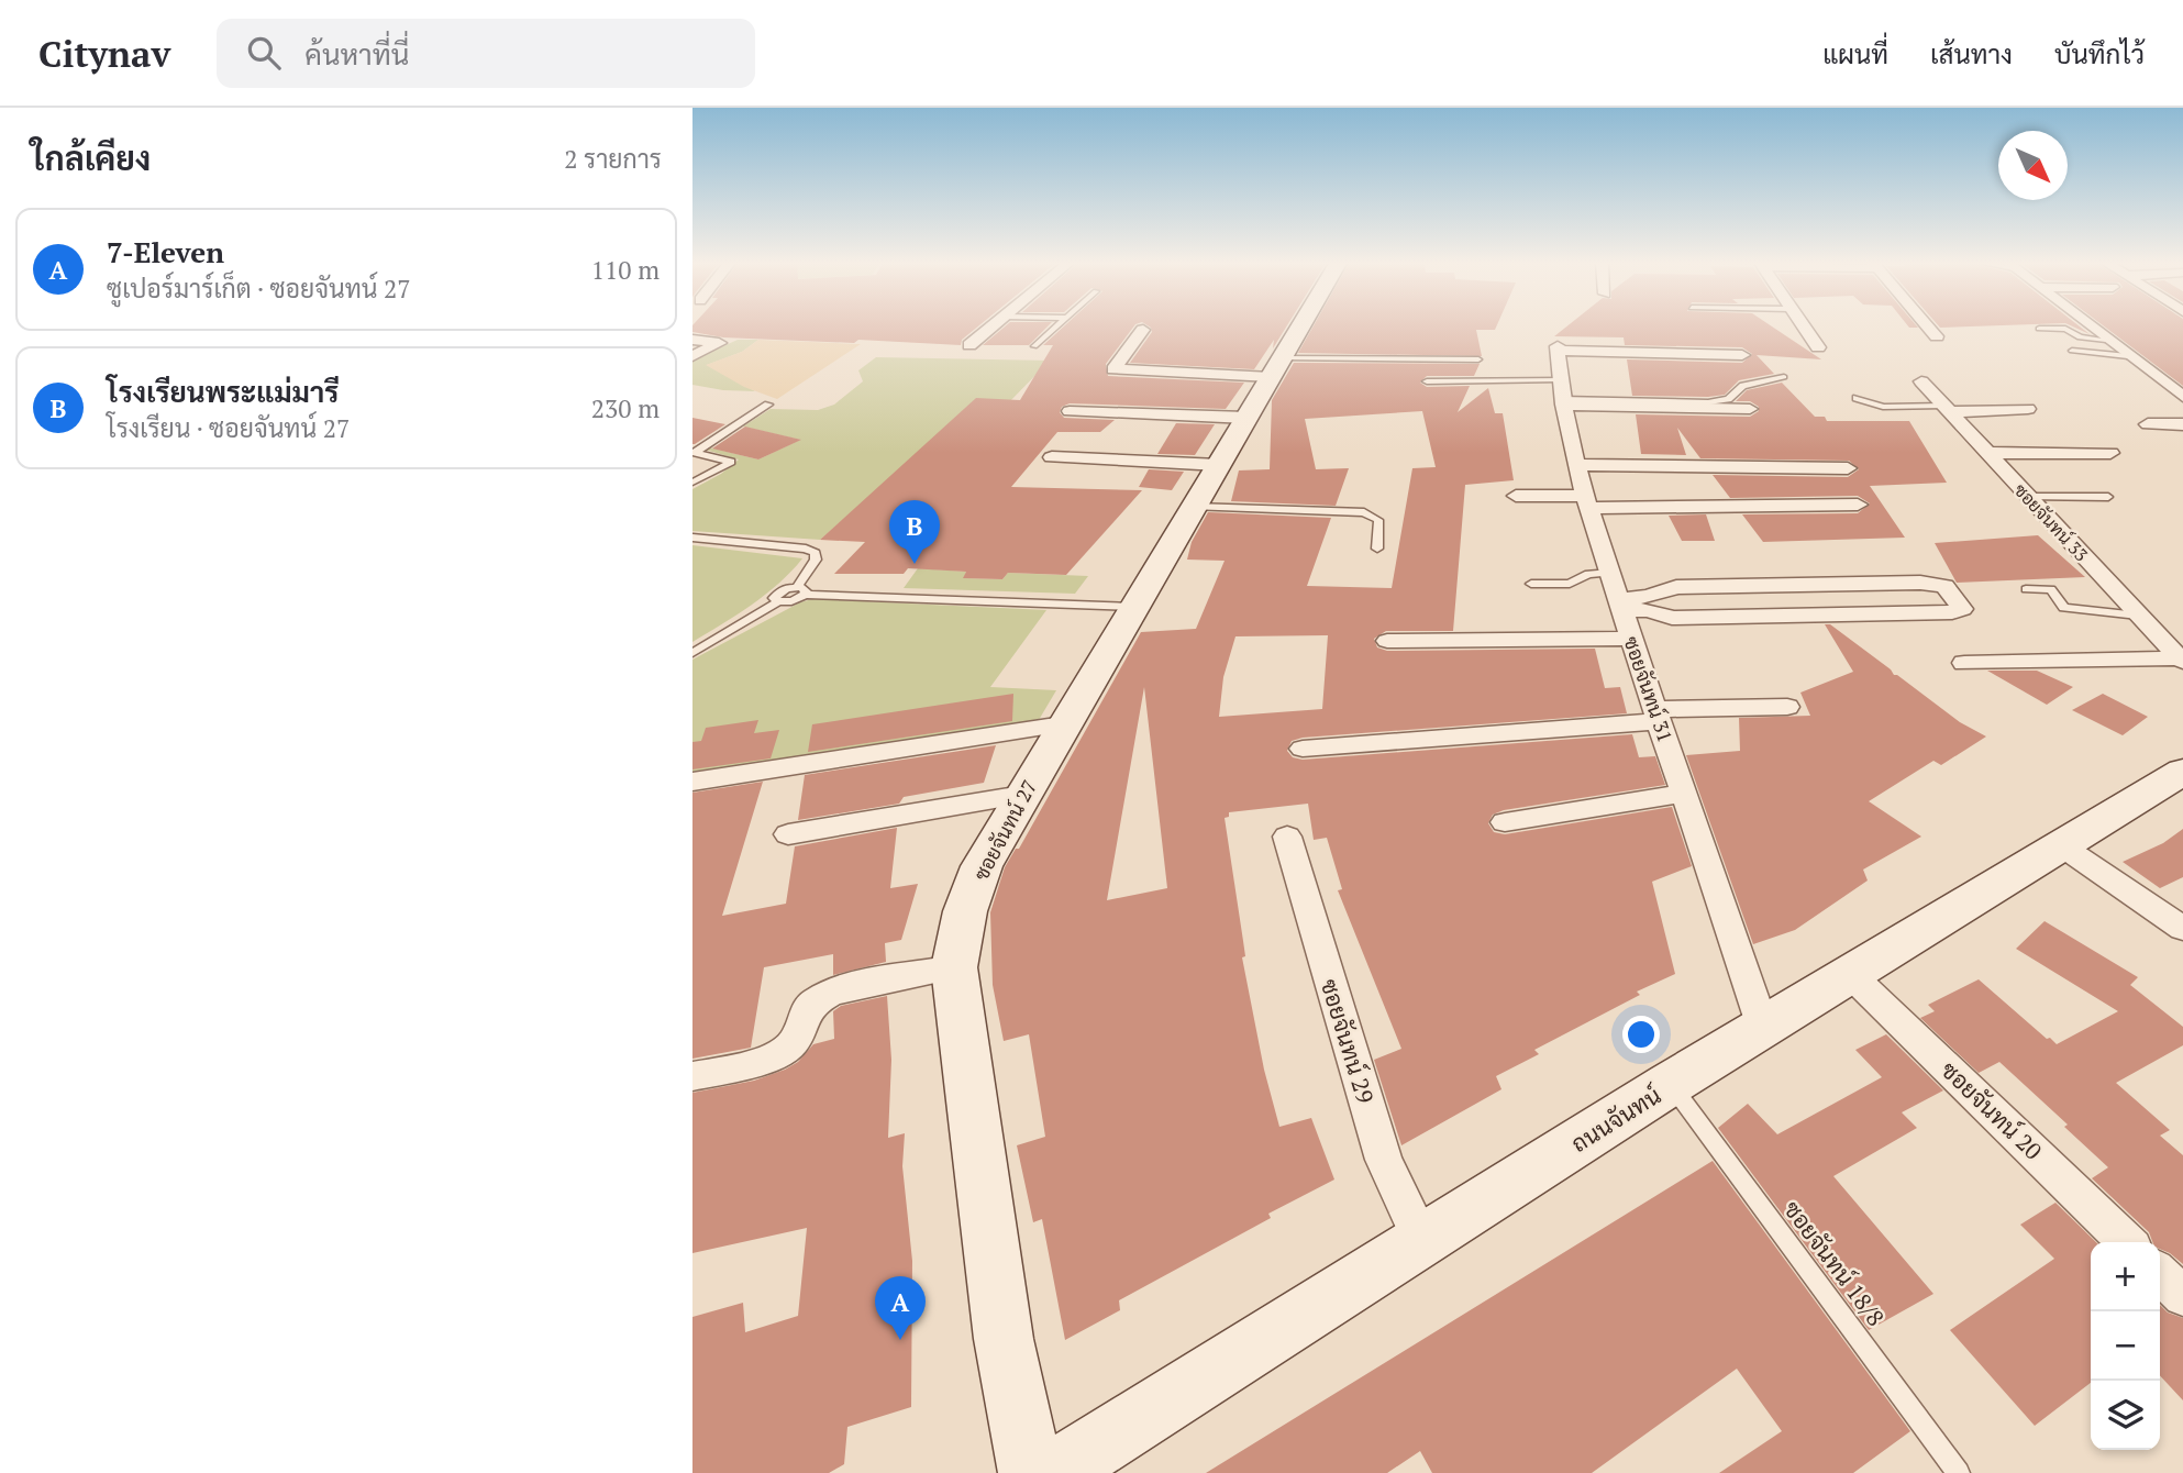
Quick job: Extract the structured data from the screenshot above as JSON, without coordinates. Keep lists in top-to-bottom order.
{
  "streets": {
    "street": [
      "ซอยจันทน์ 33",
      "ซอยจันทน์ 31",
      "ซอยจันทน์ 27",
      "ซอยจันทน์ 29",
      "ซอยจันทน์ 20",
      "ถนนจันทน์"
    ],
    "lane": ["ซอยจันทน์ 18/8"]
  },
  "crossings": [
    ["ซอยจันทน์ 31", "ถนนจันทน์"],
    ["ซอยจันทน์ 29", "ถนนจันทน์"],
    ["ซอยจันทน์ 20", "ถนนจันทน์"],
    ["ถนนจันทน์", "ซอยจันทน์ 18/8"]
  ],
  "north": "bottom right",
  "page": {
    "header": "Citynav",
    "search": "ค้นหาที่นี่",
    "nav": ["แผนที่", "เส้นทาง", "บันทึกไว้"],
    "heading": ["ใกล้เคียง", "2 รายการ"],
    "list": [
      {
        "mark": "A",
        "name": "7-Eleven",
        "note": "ซูเปอร์มาร์เก็ต · ซอยจันทน์ 27",
        "value": "110 m"
      },
      {
        "mark": "B",
        "name": "โรงเรียนพระแม่มารี",
        "note": "โรงเรียน · ซอยจันทน์ 27",
        "value": "230 m"
      }
    ],
    "pins": ["B", "A"],
    "map_buttons": ["+", "−"]
  }
}
